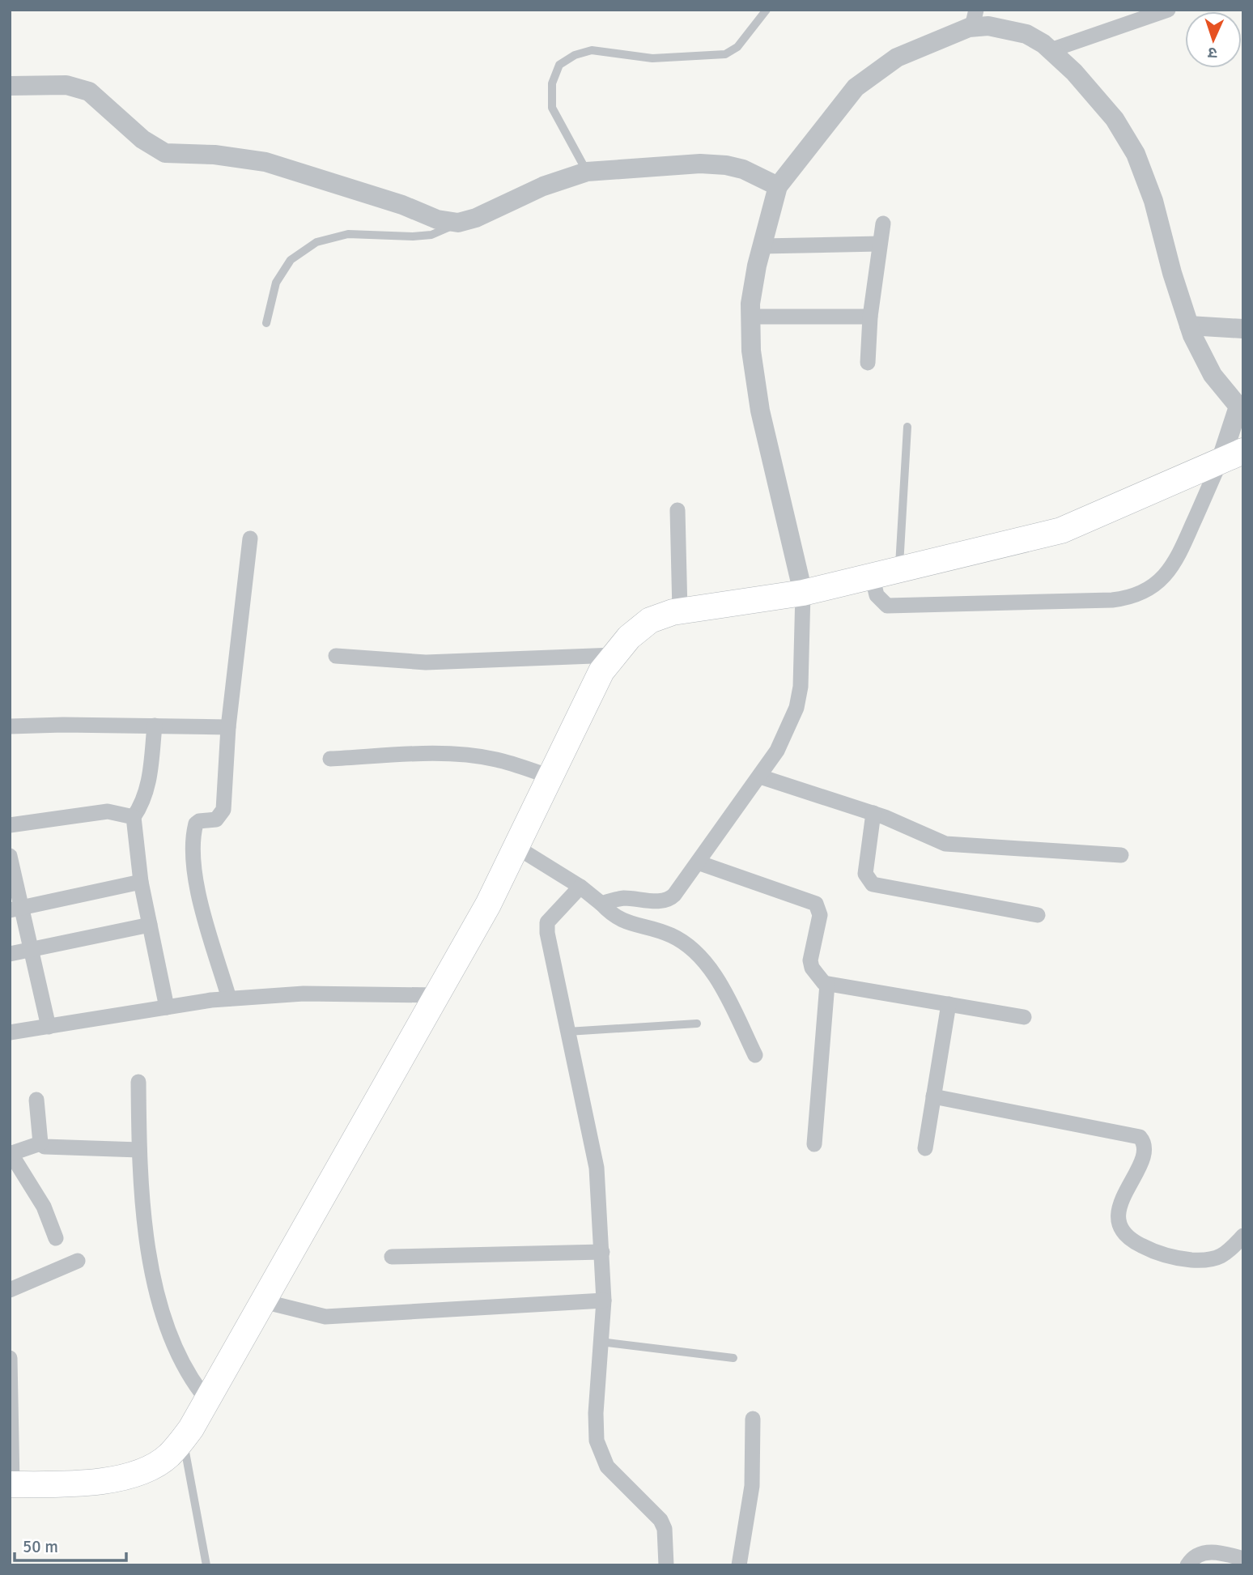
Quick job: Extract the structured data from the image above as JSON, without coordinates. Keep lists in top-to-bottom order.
{
  "scale_bar": "50 m",
  "north": "bottom"
}
